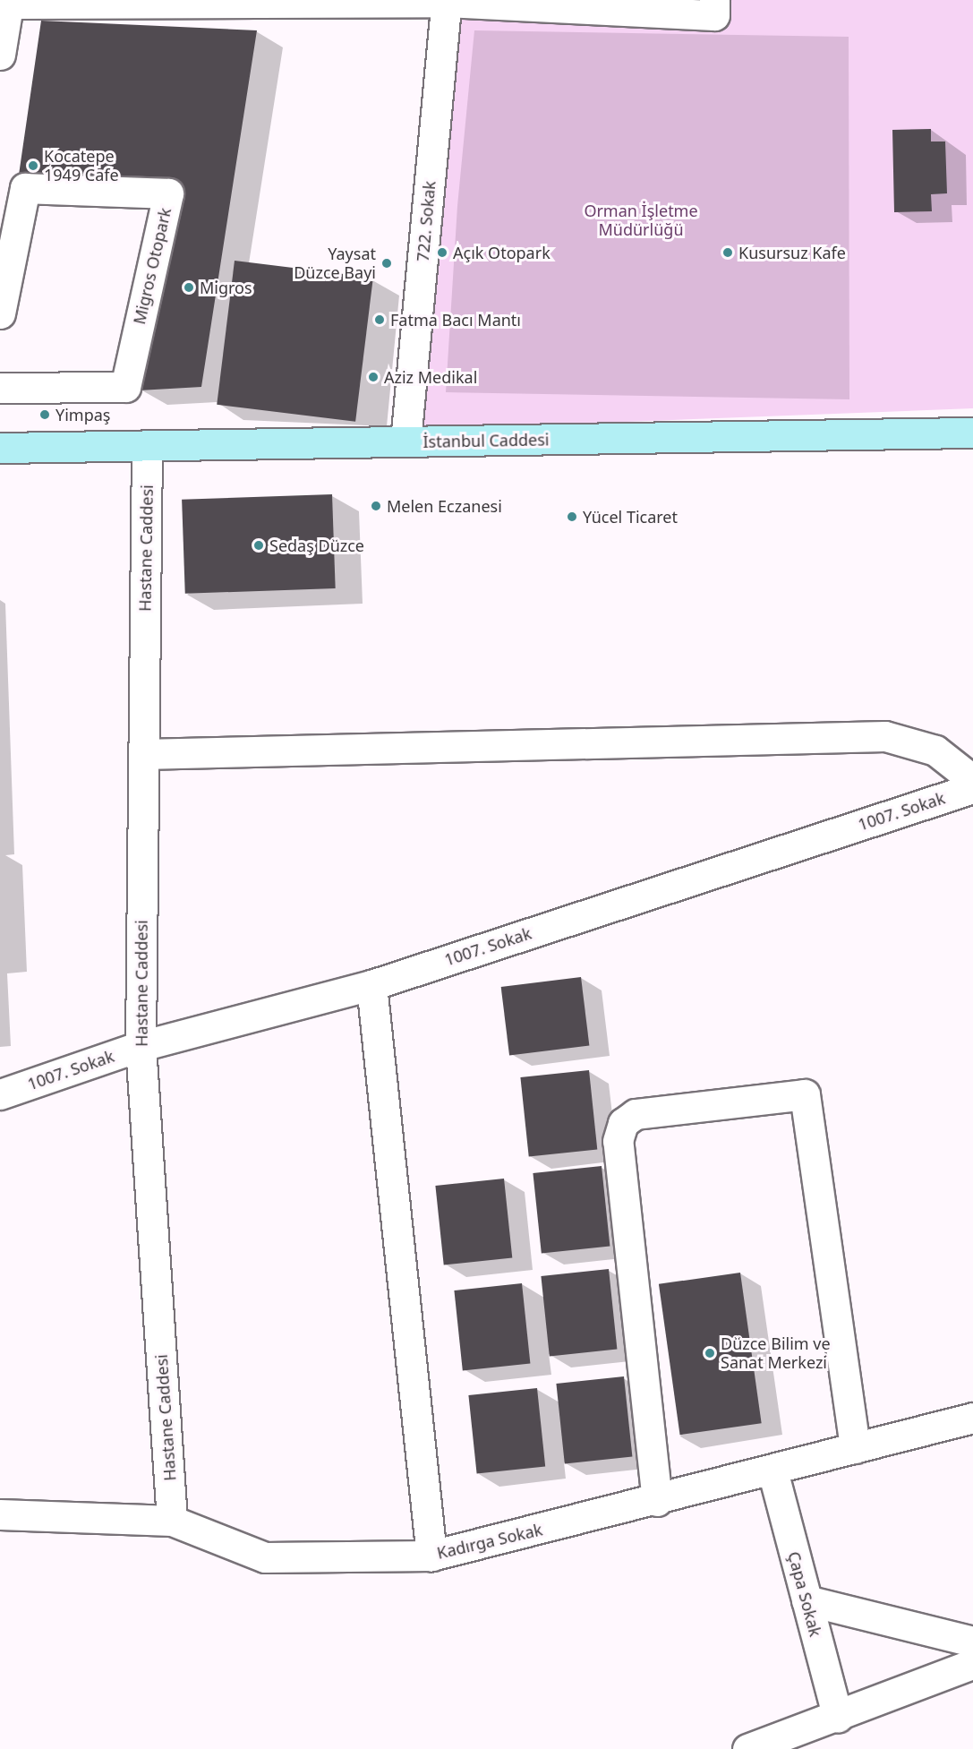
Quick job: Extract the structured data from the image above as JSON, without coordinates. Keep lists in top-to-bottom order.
{
  "streets": {
    "main road": ["İstanbul Caddesi"],
    "street": [
      "722. Sokak",
      "Migros Otopark",
      "Hastane Caddesi",
      "1007. Sokak",
      "Kadırga Sokak",
      "Çapa Sokak"
    ]
  },
  "crossings": [
    ["722. Sokak", "İstanbul Caddesi"],
    ["İstanbul Caddesi", "Hastane Caddesi"],
    ["Hastane Caddesi", "1007. Sokak"],
    ["Hastane Caddesi", "Kadırga Sokak"],
    ["Kadırga Sokak", "Çapa Sokak"]
  ],
  "parks": ["Orman İşletme Müdürlüğü"],
  "places": [
    "Kocatepe 1949 Cafe",
    "Açık Otopark",
    "Kusursuz Kafe",
    "Yaysat Düzce Bayi",
    "Migros",
    "Fatma Bacı Mantı",
    "Aziz Medikal",
    "Yimpaş",
    "Melen Eczanesi",
    "Yücel Ticaret",
    "Sedaş Düzce",
    "Düzce Bilim ve Sanat Merkezi"
  ]
}
